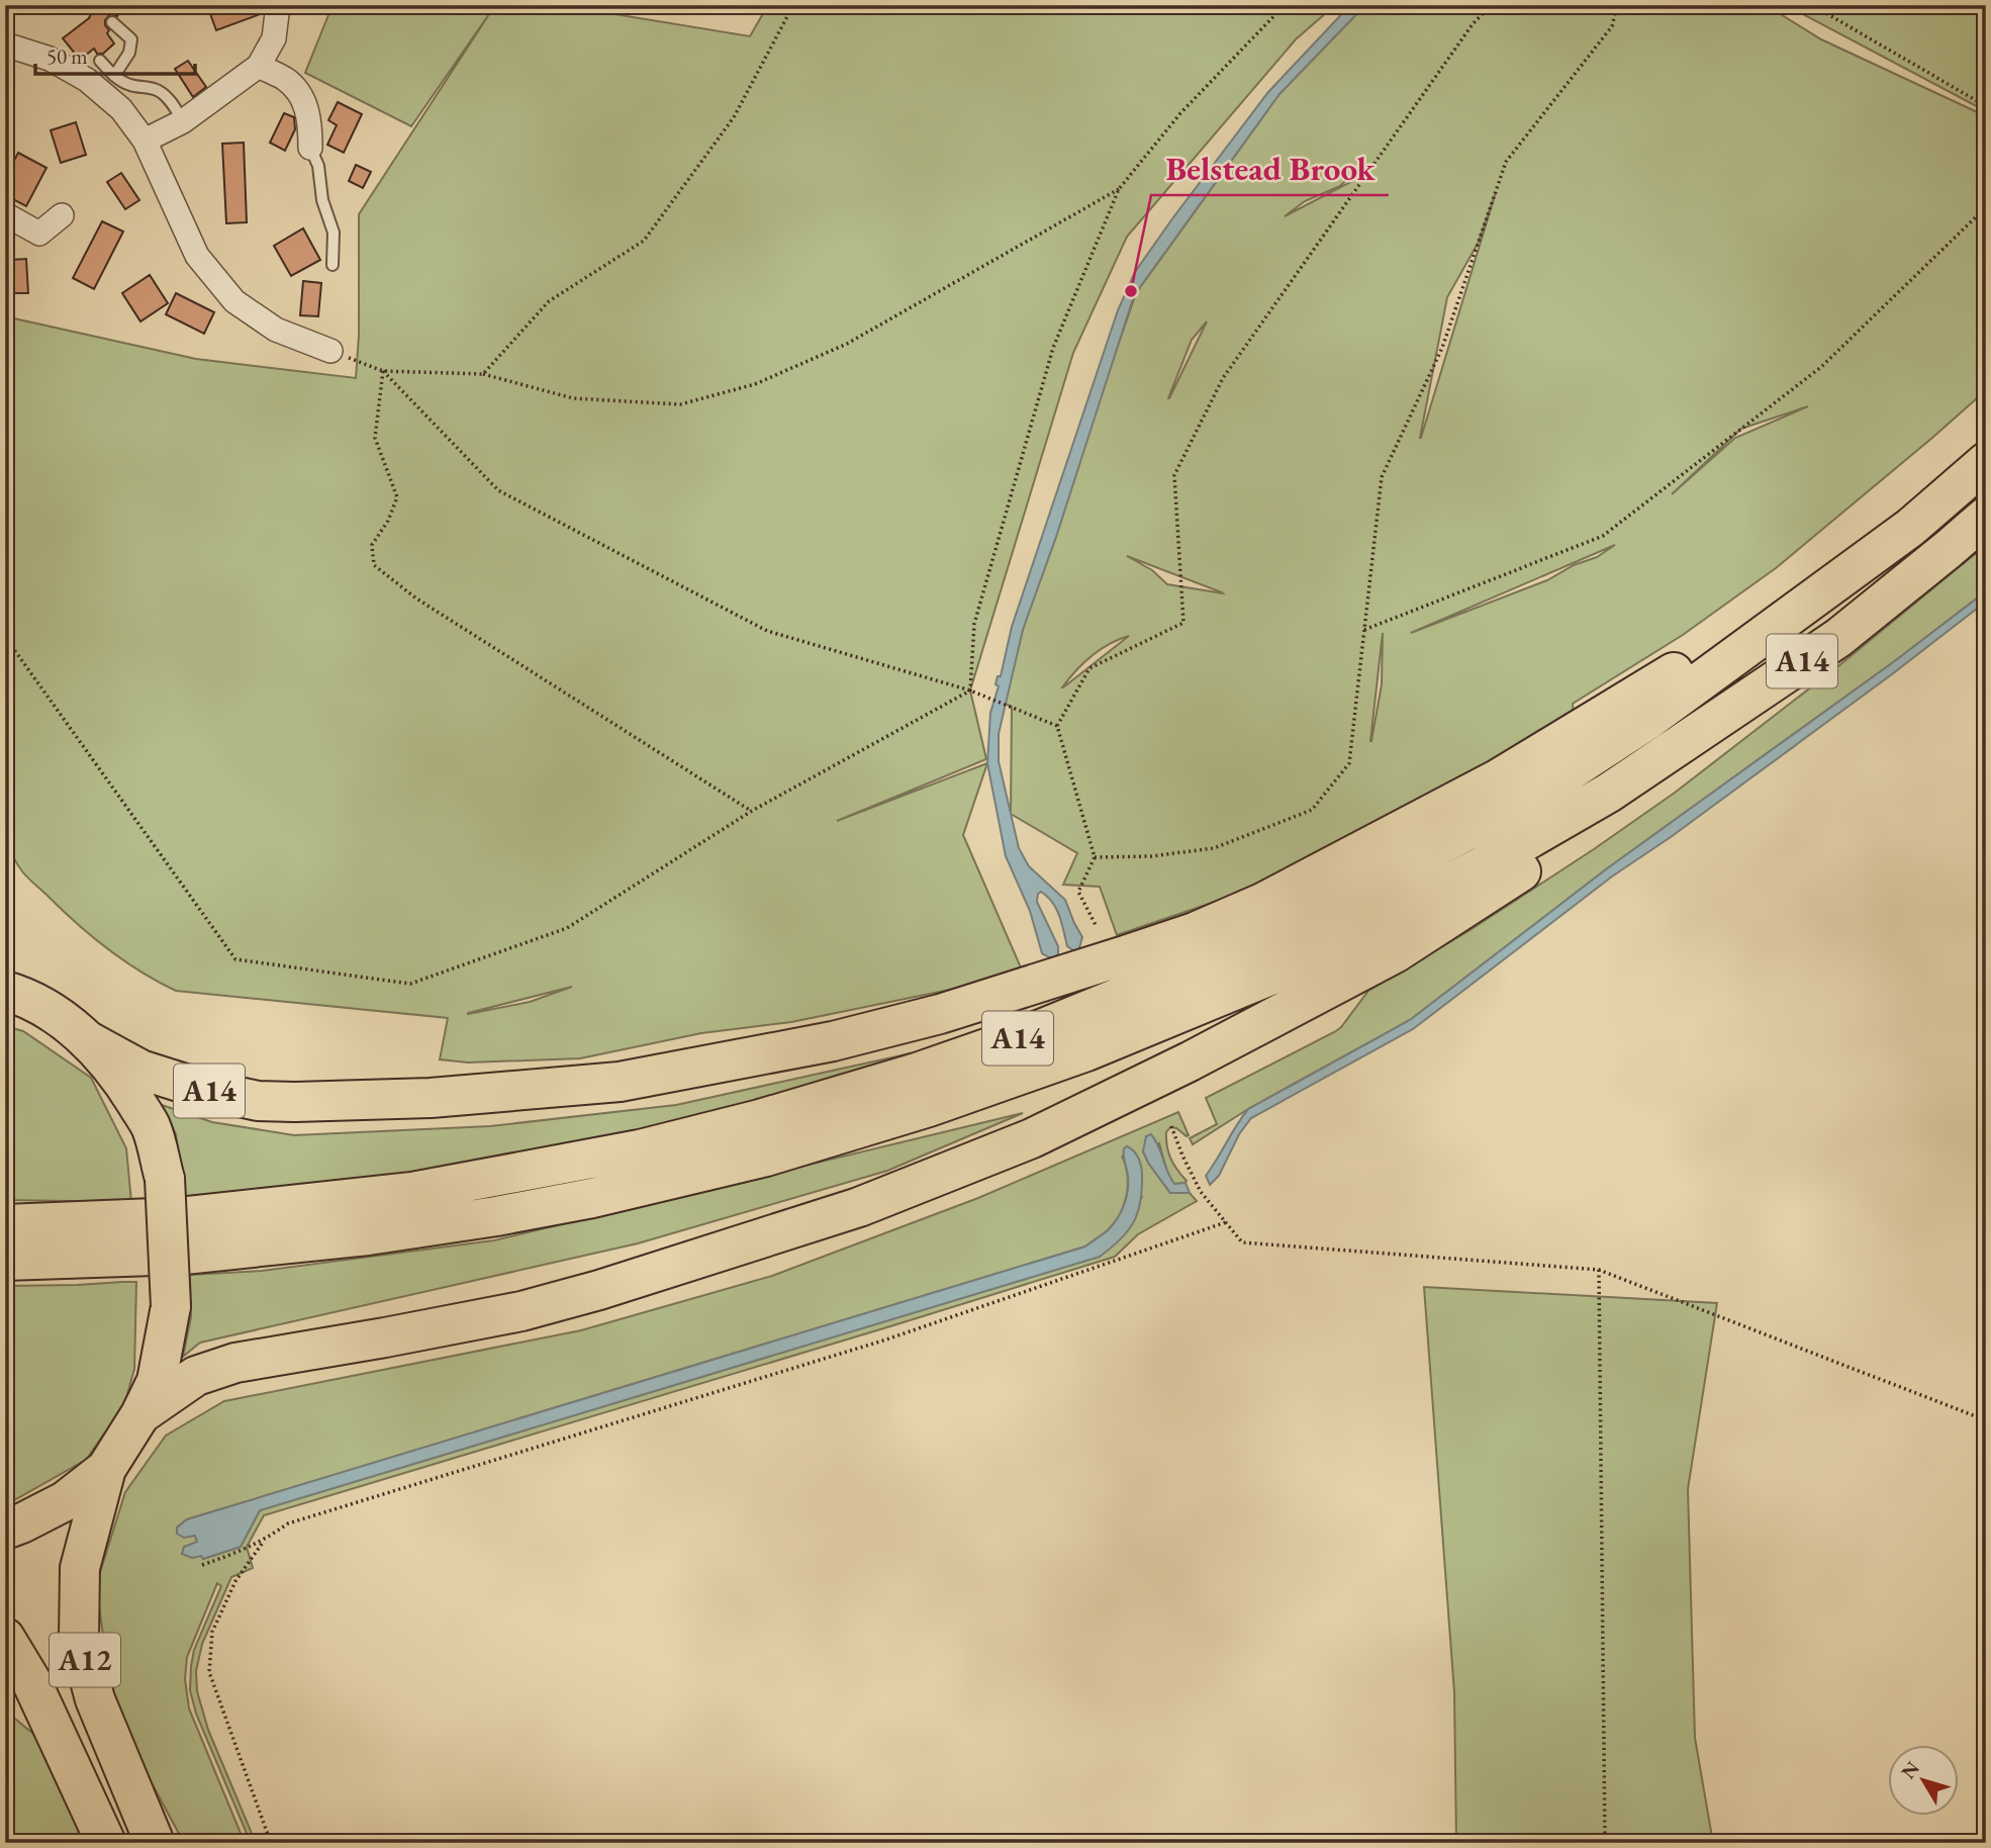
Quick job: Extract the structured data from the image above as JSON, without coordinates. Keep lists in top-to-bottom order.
{
  "streets": {
    "highway": ["A14", "A12"]
  },
  "places": ["Belstead Brook"],
  "scale_bar": "50 m",
  "north": "top left"
}
